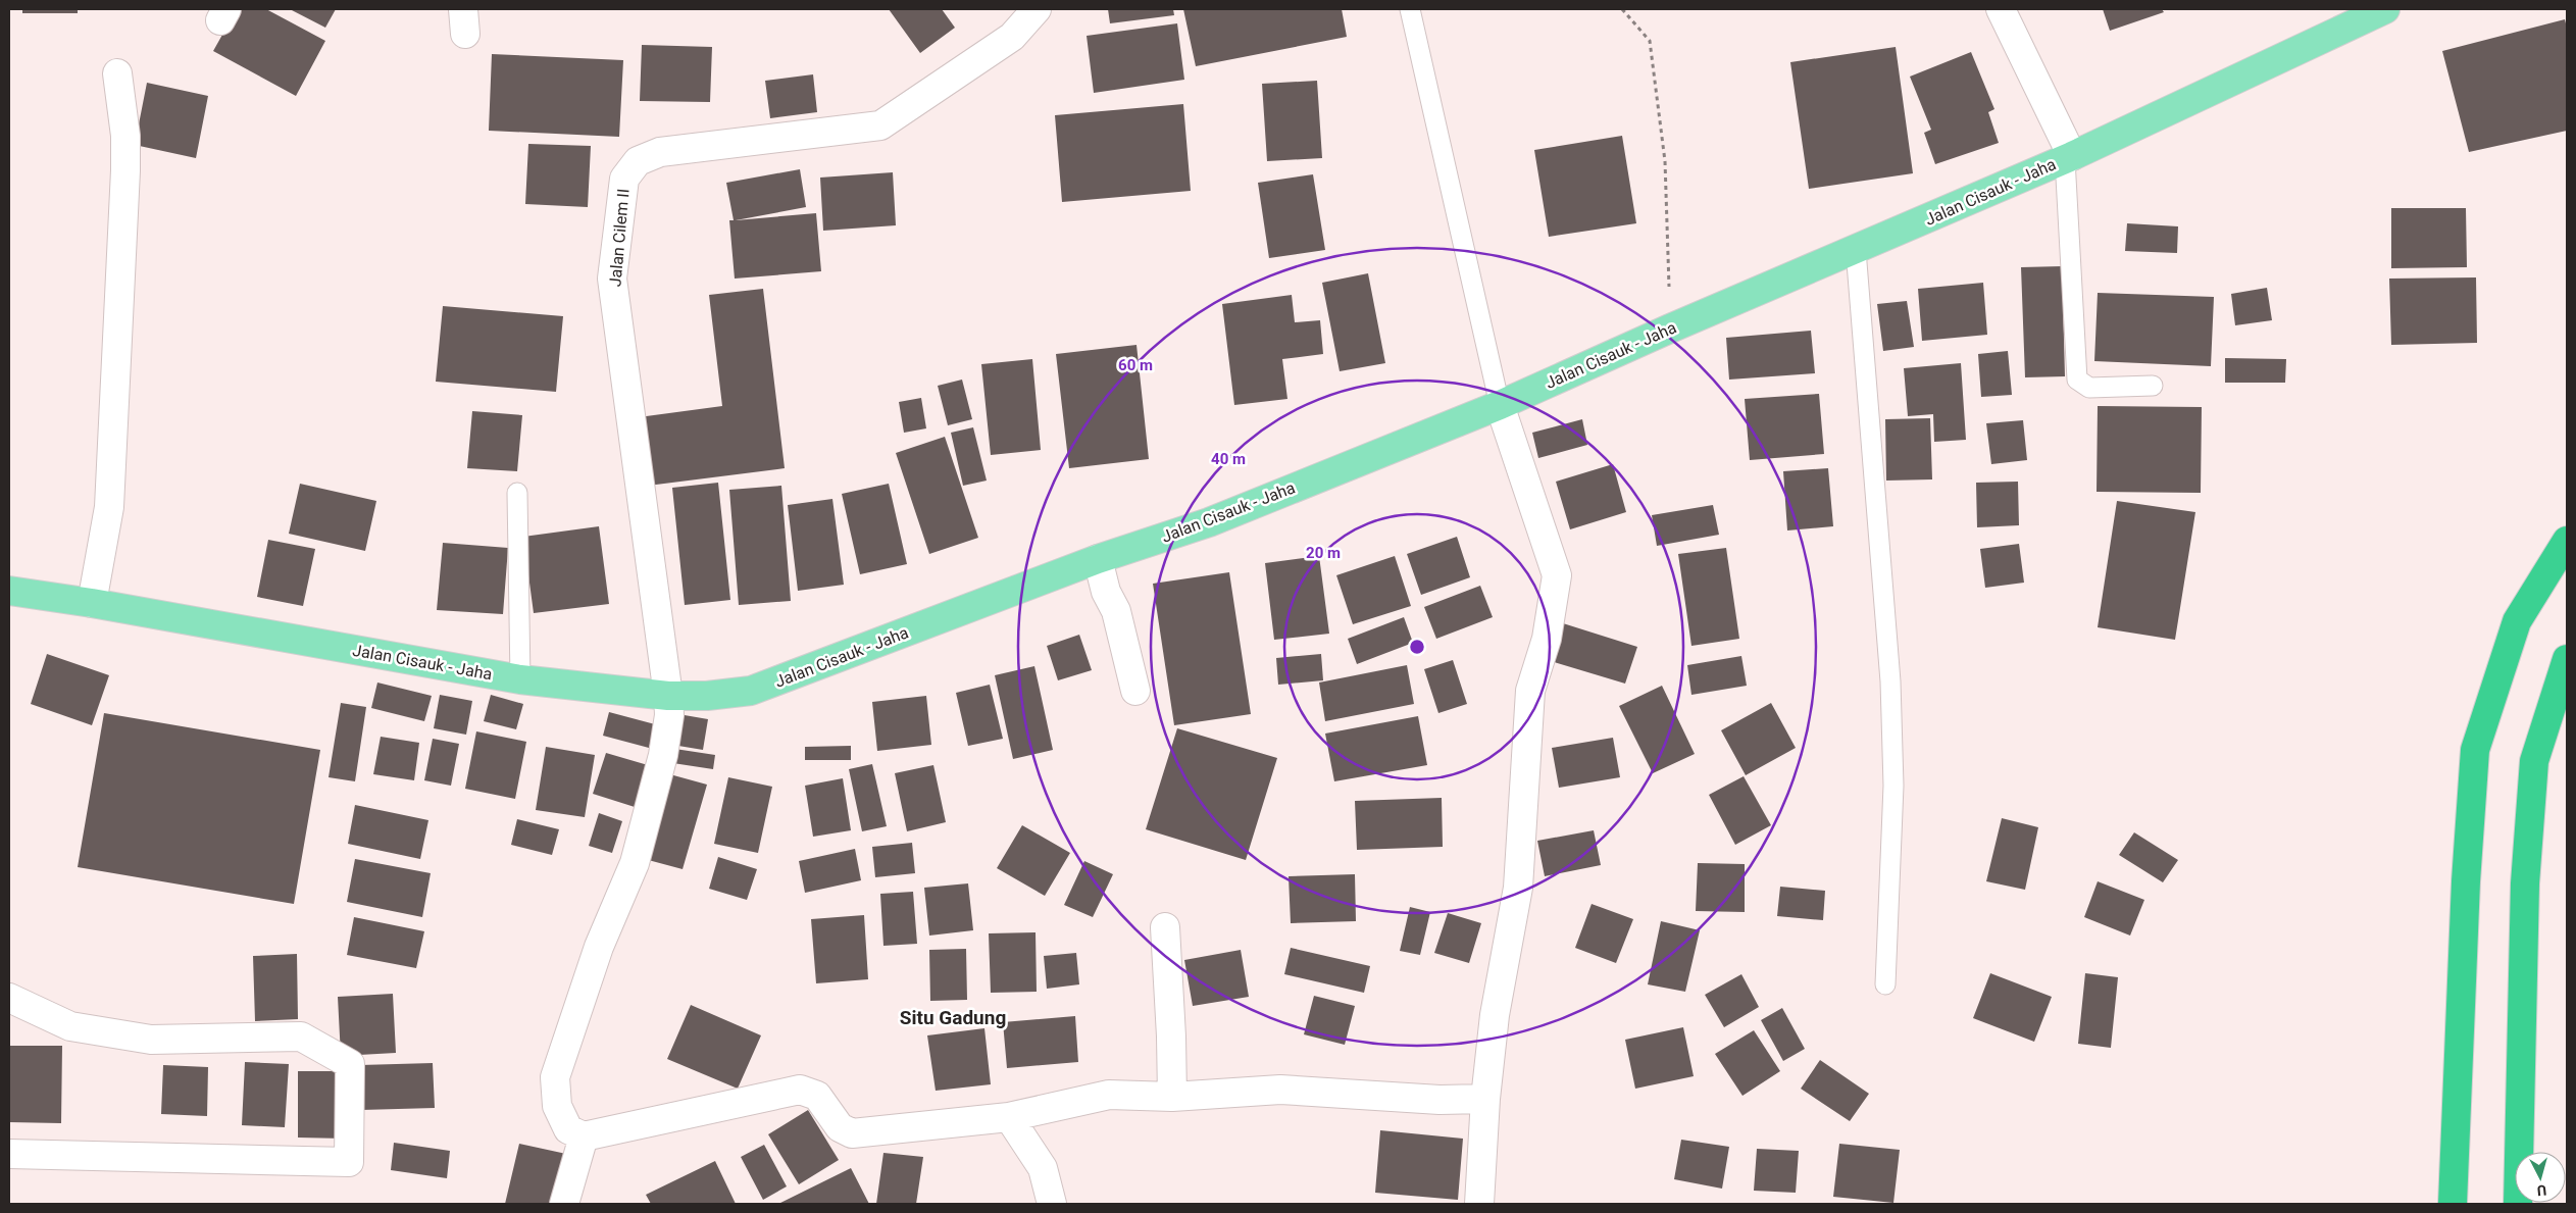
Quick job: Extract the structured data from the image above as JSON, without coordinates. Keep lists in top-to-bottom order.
{
  "streets": {
    "main road": ["Jalan Cisauk - Jaha"],
    "street": ["Jalan Cilem II"]
  },
  "crossings": [
    ["Jalan Cisauk - Jaha", "Jalan Cilem II"]
  ],
  "districts": ["Situ Gadung"],
  "north": "bottom",
  "rings": ["60 m", "40 m", "20 m"]
}
